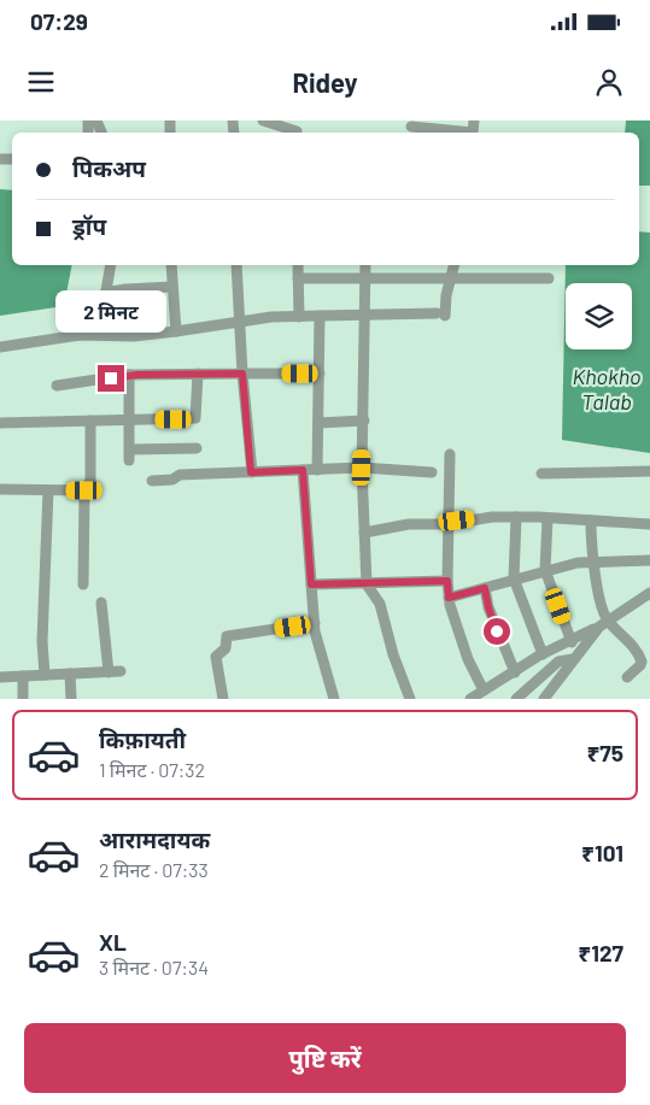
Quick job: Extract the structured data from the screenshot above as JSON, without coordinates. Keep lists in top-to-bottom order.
{
  "water": ["Khokho Talab"],
  "page": {
    "status": "07:29",
    "header": "Ridey",
    "banner": ["पिकअप", "ड्रॉप"],
    "bubble": "2 मिनट",
    "list": [
      {
        "name": "किफ़ायती",
        "note": "1 मिनट · 07:32",
        "value": "₹75"
      },
      {
        "name": "आरामदायक",
        "note": "2 मिनट · 07:33",
        "value": "₹101"
      },
      {
        "name": "XL",
        "note": "3 मिनट · 07:34",
        "value": "₹127"
      }
    ],
    "buttons": "पुष्टि करें"
  }
}
